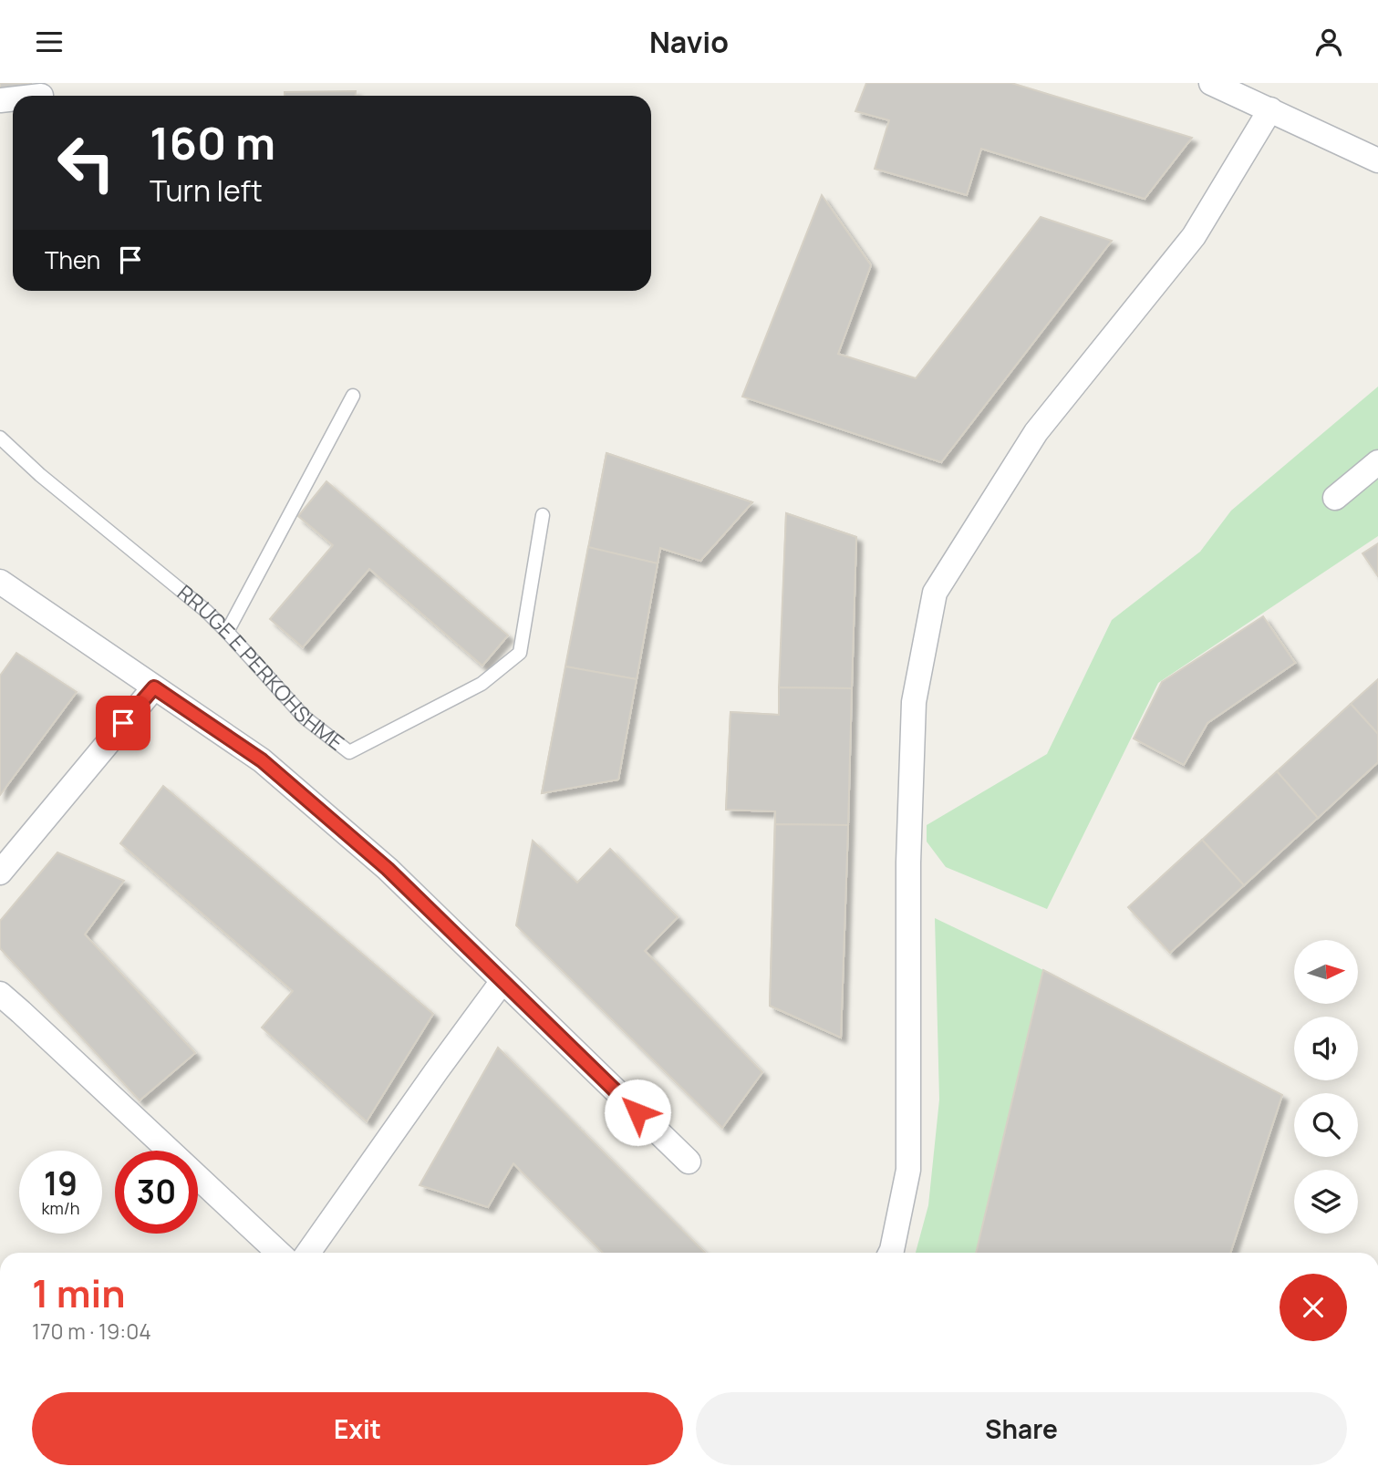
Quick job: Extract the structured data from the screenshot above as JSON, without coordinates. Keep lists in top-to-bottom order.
{
  "streets": {
    "lane": ["RRUGE E PERKOHSHME"]
  },
  "north": "right",
  "page": {
    "header": "Navio",
    "turn": ["160 m", "Turn left"],
    "then": "Then",
    "speed": "19 km/h",
    "limit": "30",
    "heading": ["1 min", "170 m · 19:04"],
    "buttons": ["Exit", "Share"]
  }
}
